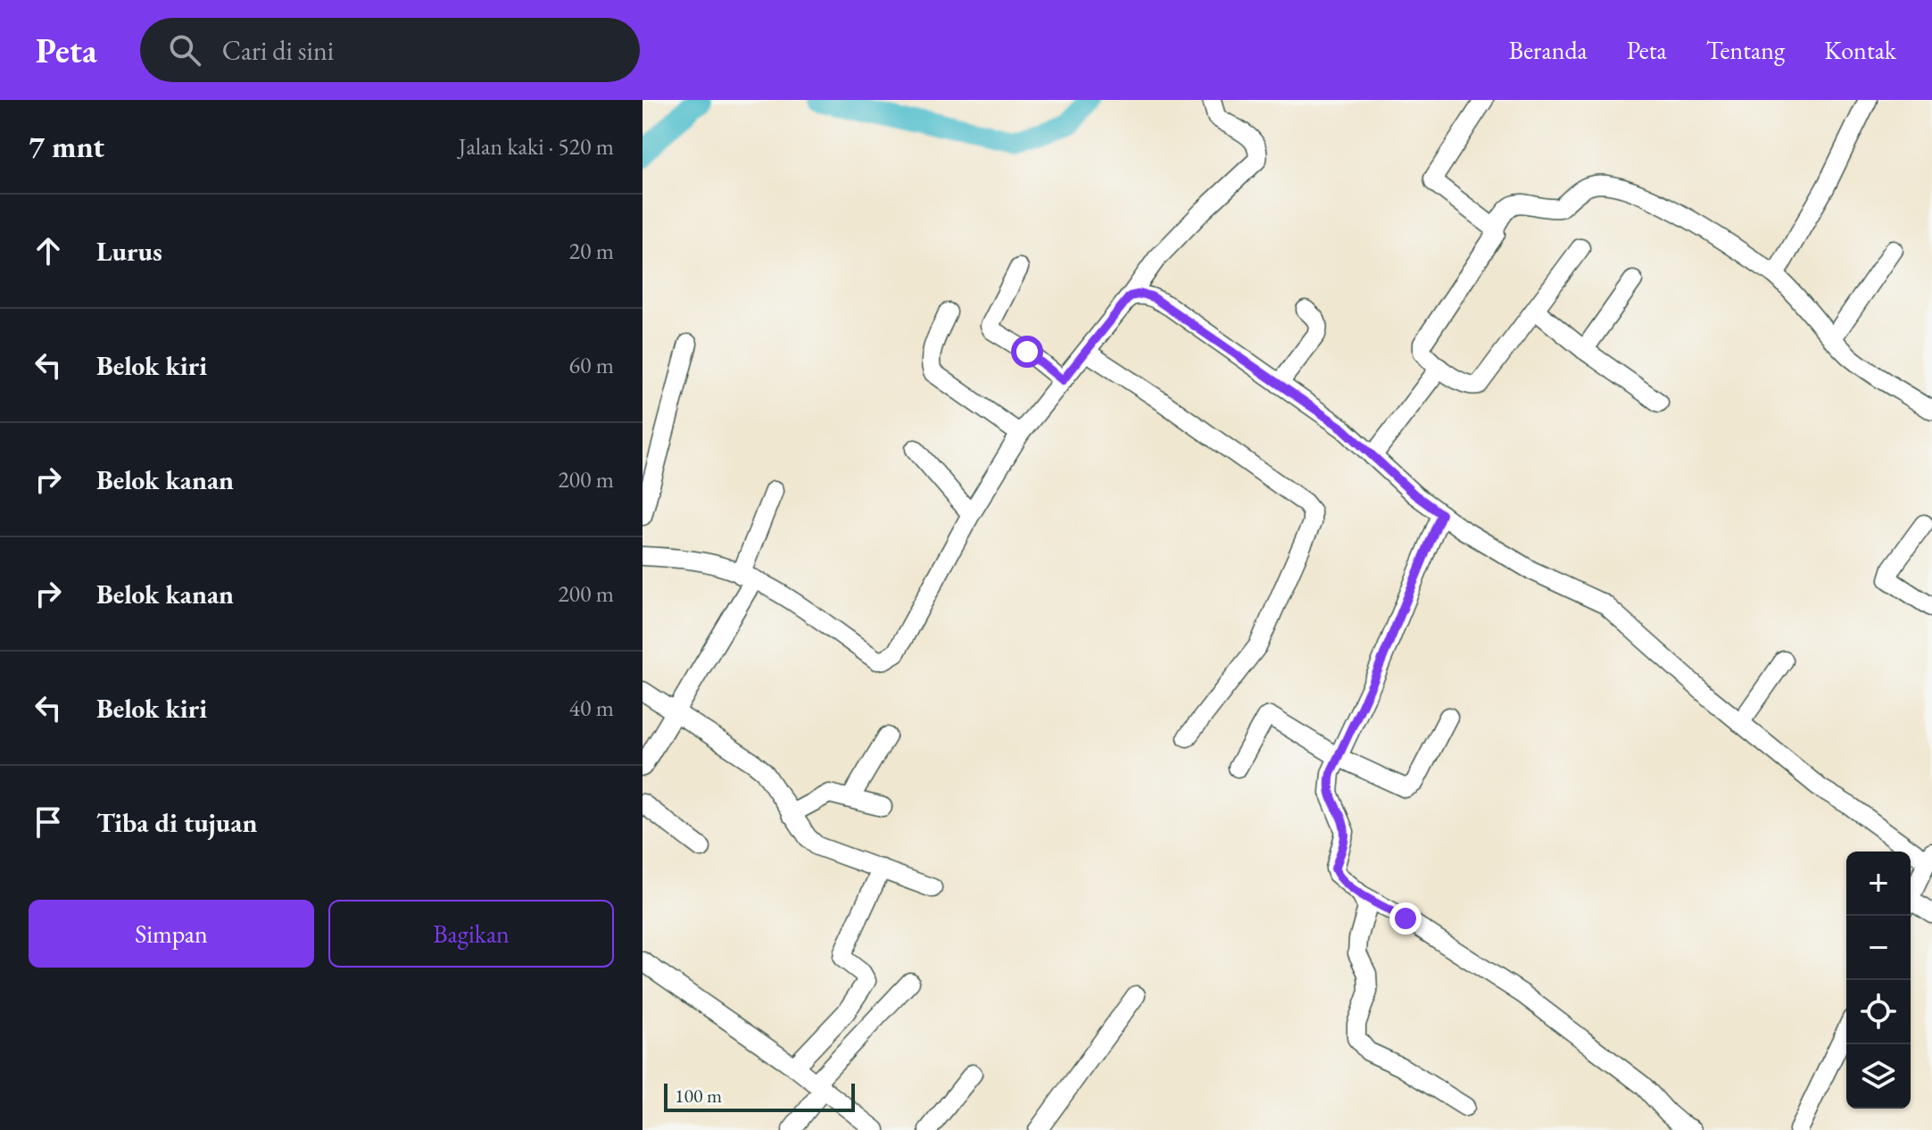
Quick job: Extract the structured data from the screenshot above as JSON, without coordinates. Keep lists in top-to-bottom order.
{
  "scale_bar": "100 m",
  "page": {
    "header": "Peta",
    "search": "Cari di sini",
    "nav": [
      "Beranda",
      "Peta",
      "Tentang",
      "Kontak"
    ],
    "heading": ["7 mnt", "Jalan kaki · 520 m"],
    "list": [
      ["Lurus", "20 m"],
      ["Belok kiri", "60 m"],
      ["Belok kanan", "200 m"],
      ["Belok kanan", "200 m"],
      ["Belok kiri", "40 m"],
      "Tiba di tujuan"
    ],
    "map_buttons": ["+", "−"],
    "buttons": ["Simpan", "Bagikan"],
    "scale": "100 m"
  }
}
